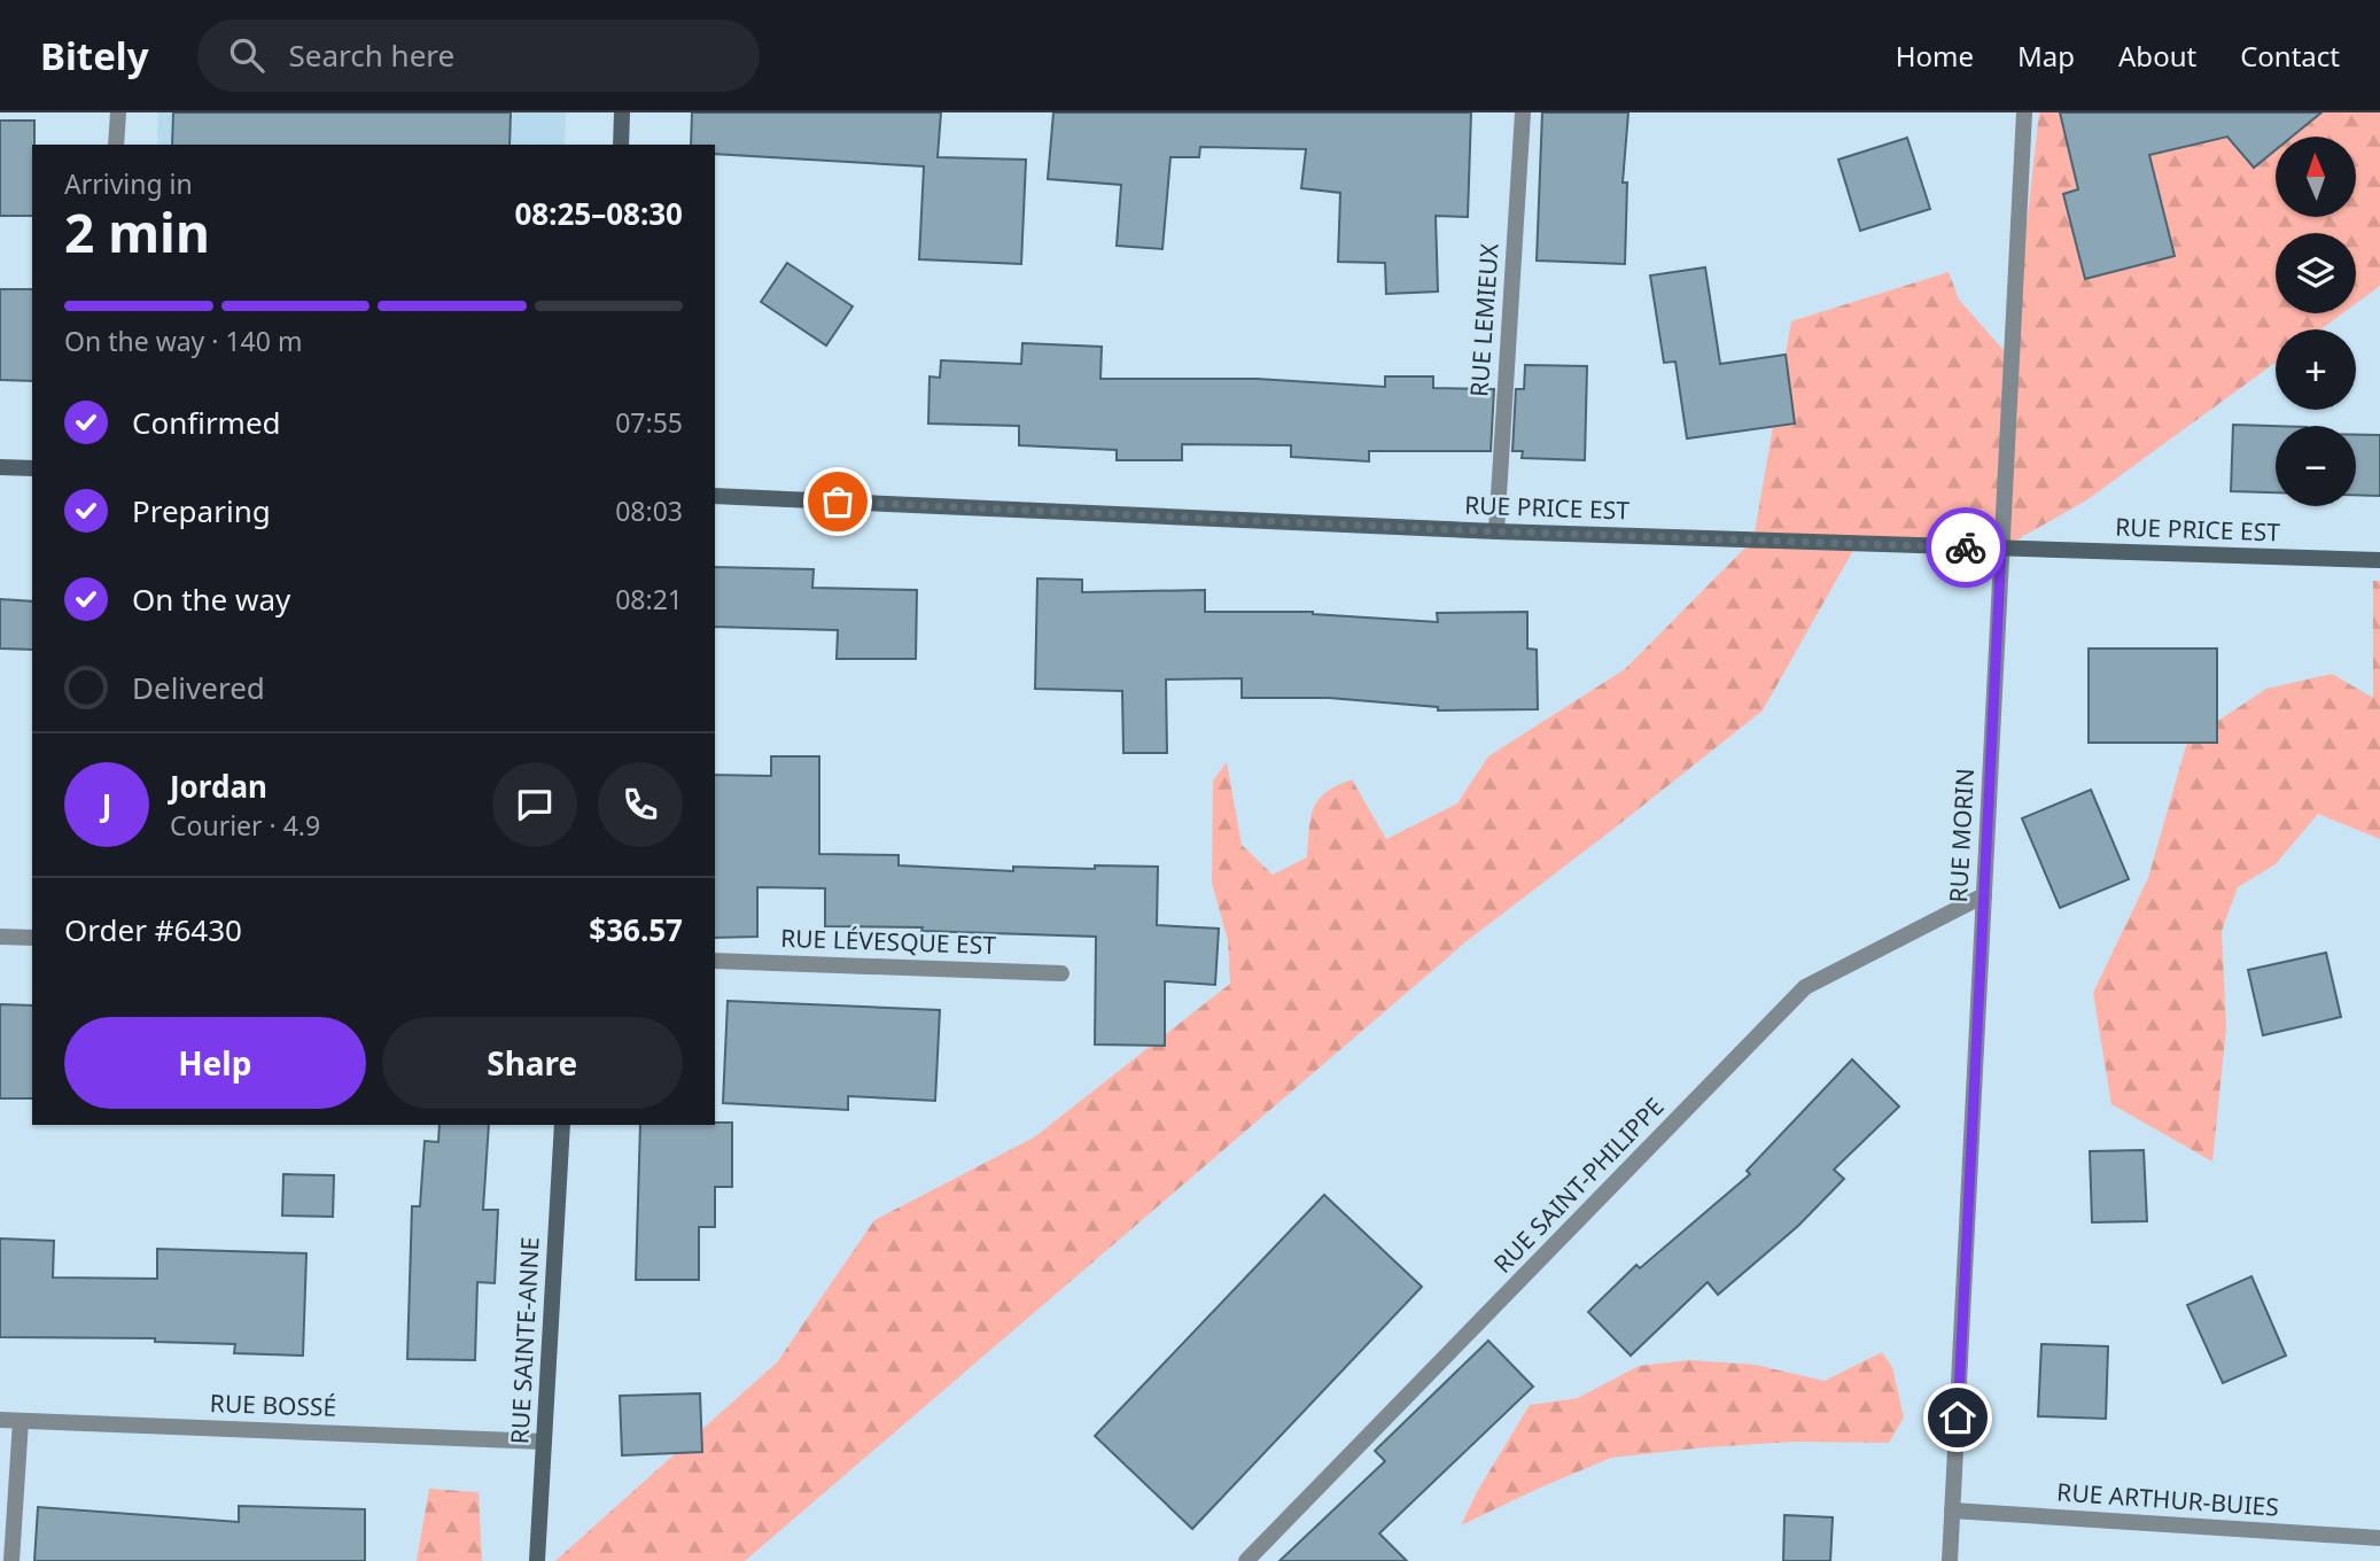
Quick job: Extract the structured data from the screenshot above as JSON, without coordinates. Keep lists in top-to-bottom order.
{
  "streets": {
    "street": [
      "RUE LEMIEUX",
      "RUE PRICE EST",
      "RUE MORIN",
      "RUE LÉVESQUE EST",
      "RUE SAINT-PHILIPPE",
      "RUE SAINTE-ANNE",
      "RUE BOSSÉ",
      "RUE ARTHUR-BUIES"
    ]
  },
  "crossings": [
    ["RUE LEMIEUX", "RUE PRICE EST"],
    ["RUE PRICE EST", "RUE MORIN"],
    ["RUE MORIN", "RUE SAINT-PHILIPPE"],
    ["RUE MORIN", "RUE ARTHUR-BUIES"],
    ["RUE SAINTE-ANNE", "RUE BOSSÉ"]
  ],
  "north": "top",
  "page": {
    "header": "Bitely",
    "search": "Search here",
    "nav": [
      "Home",
      "Map",
      "About",
      "Contact"
    ],
    "map_buttons": ["+", "−"],
    "heading": ["2 min", "Arriving in", "08:25–08:30"],
    "panel": [
      "Jordan",
      "Courier · 4.9",
      "Order #6430",
      "$36.57"
    ],
    "bar": "On the way · 140 m",
    "list": [
      ["Confirmed", "07:55"],
      ["Preparing", "08:03"],
      ["On the way", "08:21"],
      "Delivered"
    ],
    "round": "J",
    "buttons": ["Help", "Share"]
  }
}
